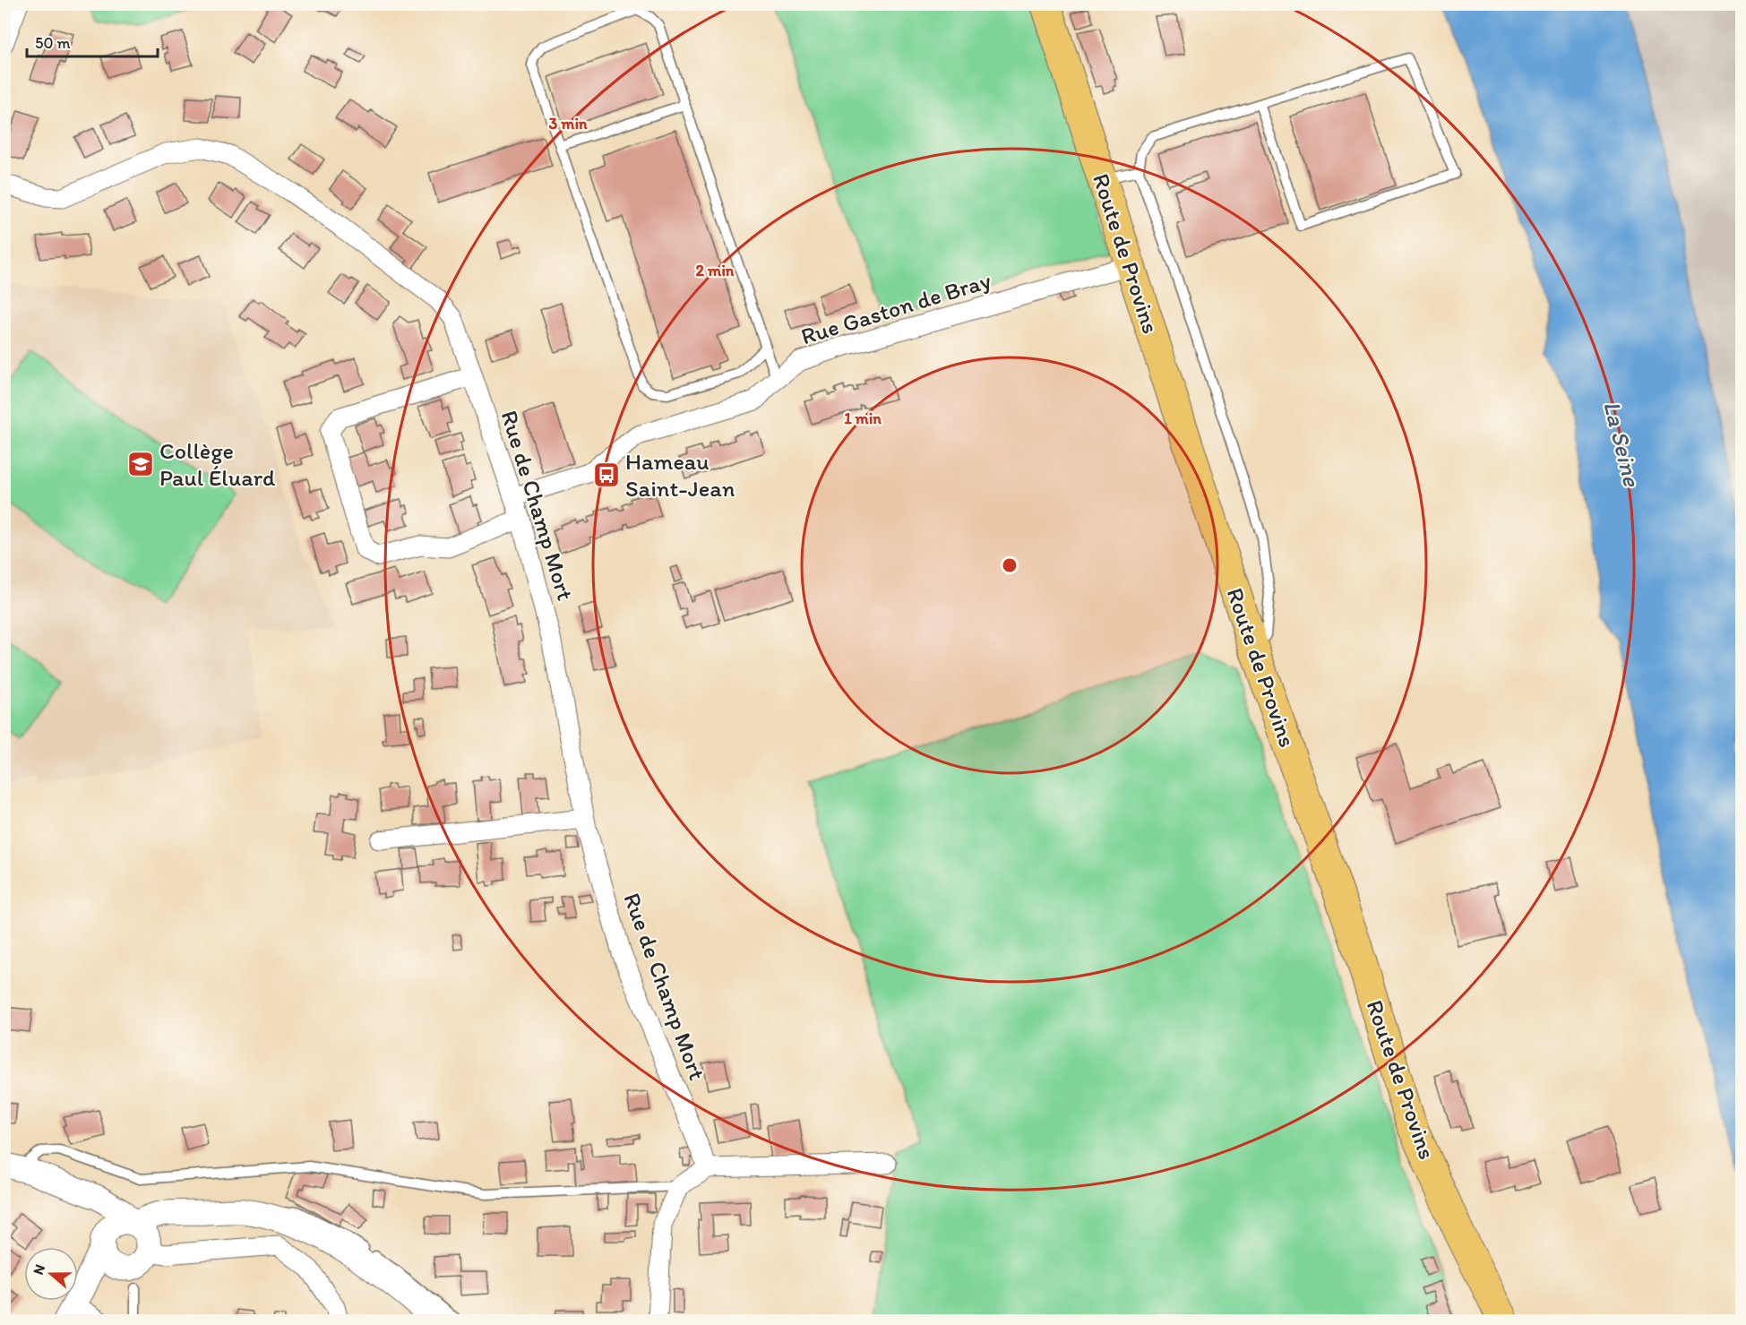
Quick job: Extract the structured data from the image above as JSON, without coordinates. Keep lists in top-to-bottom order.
{
  "streets": {
    "main road": ["Route de Provins"],
    "street": ["Rue Gaston de Bray", "Rue de Champ Mort"]
  },
  "crossings": [
    ["Route de Provins", "Rue Gaston de Bray"],
    ["Rue Gaston de Bray", "Rue de Champ Mort"]
  ],
  "water": ["La Seine"],
  "places": {
    "school or university": ["Collège Paul Éluard"],
    "bus stop": ["Hameau Saint-Jean"]
  },
  "scale_bar": "50 m",
  "north": "left",
  "rings": ["3 min", "2 min", "1 min"]
}
